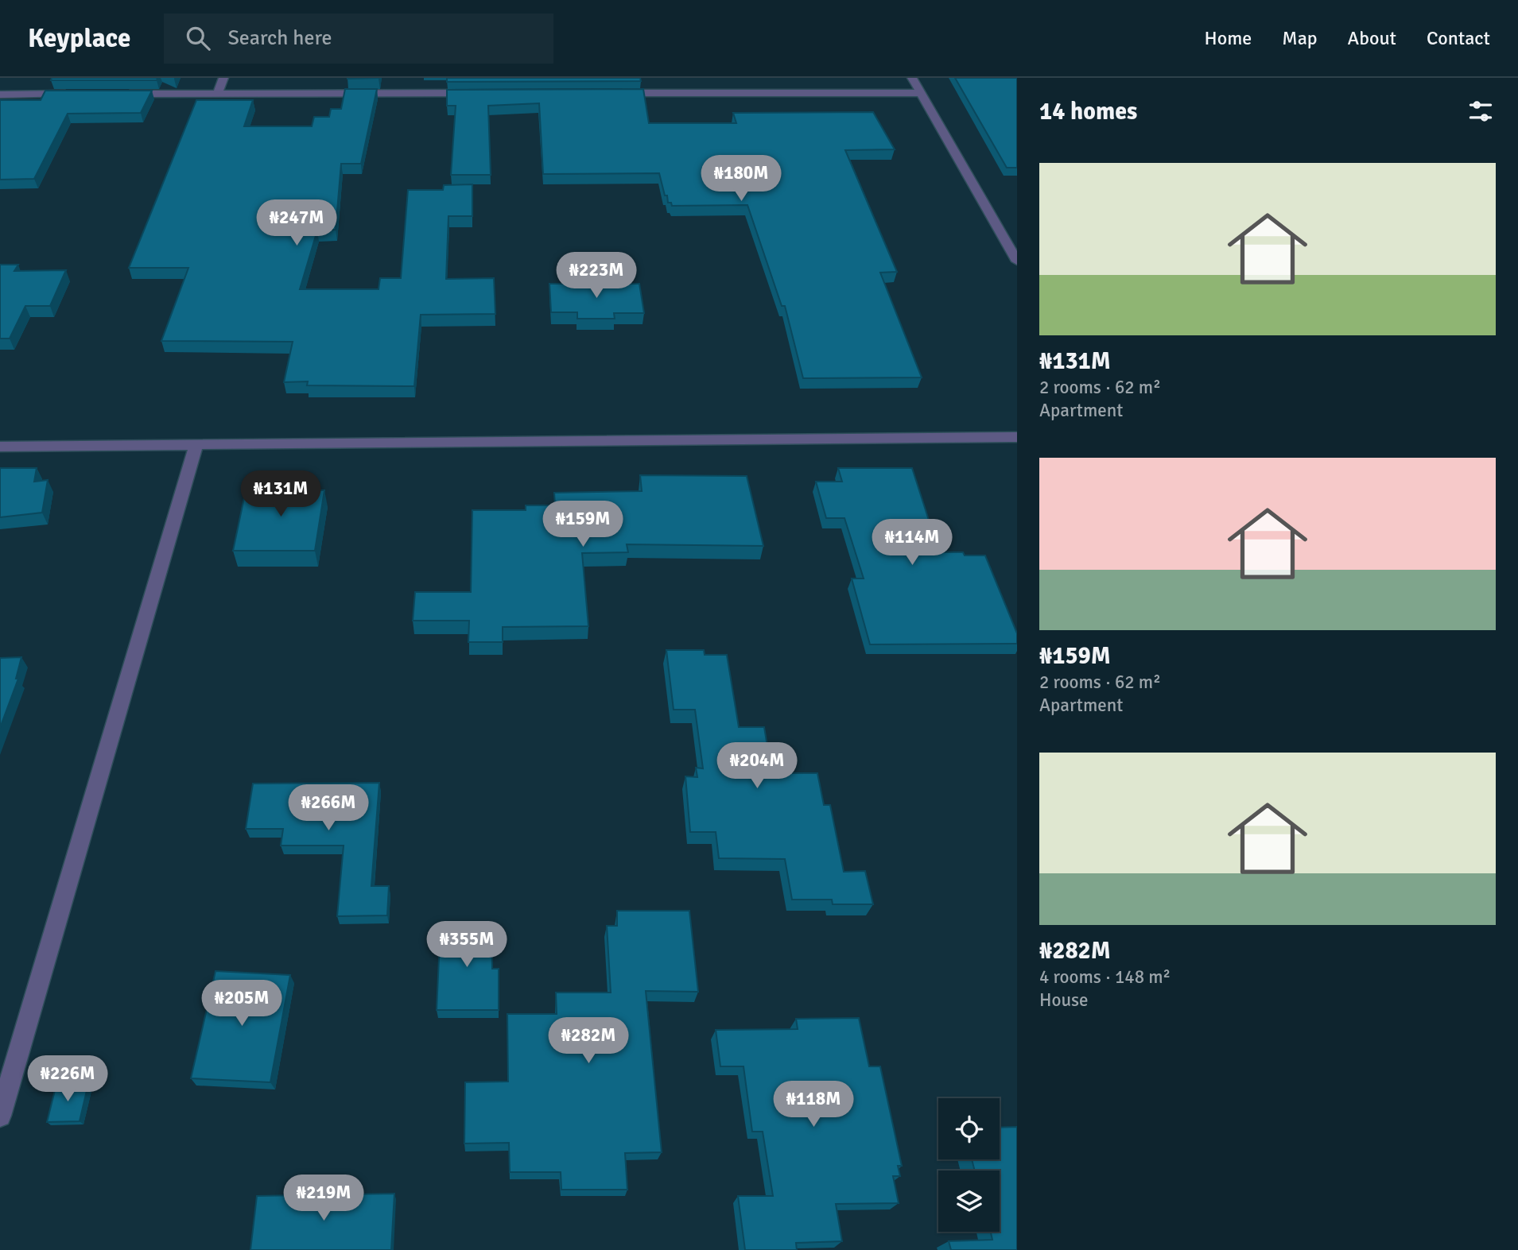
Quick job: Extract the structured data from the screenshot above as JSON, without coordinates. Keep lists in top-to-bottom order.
{
  "page": {
    "header": "Keyplace",
    "search": "Search here",
    "nav": [
      "Home",
      "Map",
      "About",
      "Contact"
    ],
    "heading": "14 homes",
    "list": [
      {
        "name": "₦131M",
        "note": "2 rooms · 62 m² · Apartment"
      },
      {
        "name": "₦159M",
        "note": "2 rooms · 62 m² · Apartment"
      },
      {
        "name": "₦282M",
        "note": "4 rooms · 148 m² · House"
      }
    ],
    "price": [
      "₦180M",
      "₦247M",
      "₦223M",
      "₦131M",
      "₦159M",
      "₦114M",
      "₦204M",
      "₦266M",
      "₦355M",
      "₦205M",
      "₦282M",
      "₦226M",
      "₦118M",
      "₦219M"
    ]
  }
}
